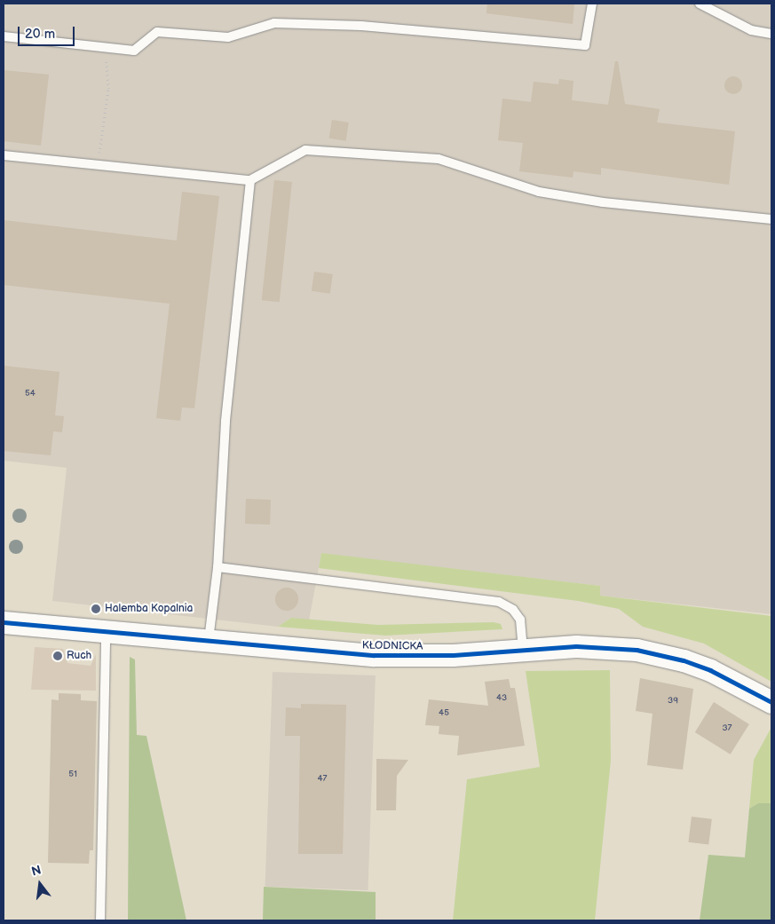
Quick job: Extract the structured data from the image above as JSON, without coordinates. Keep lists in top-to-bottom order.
{
  "streets": {
    "street": ["KŁODNICKA"]
  },
  "places": ["Halemba Kopalnia", "Ruch"],
  "house_numbers": [
    "54",
    "43",
    "39",
    "45",
    "37",
    "51",
    "47"
  ],
  "scale_bar": "20 m",
  "north": "top"
}
